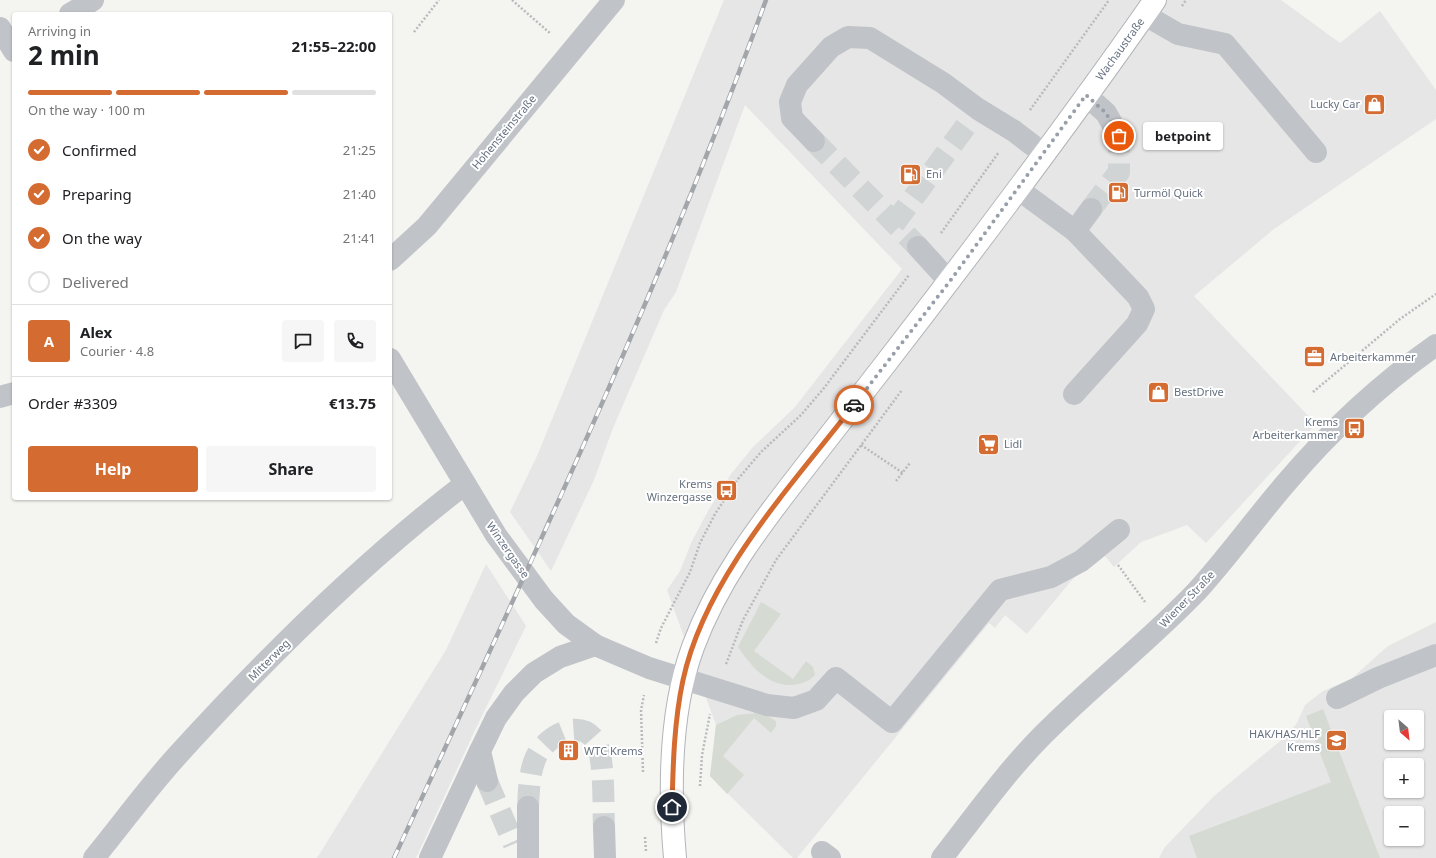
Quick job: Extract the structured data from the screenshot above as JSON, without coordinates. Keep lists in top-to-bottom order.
{
  "streets": {
    "main road": ["Wachaustraße"],
    "street": [
      "Hohensteinstraße",
      "Winzergasse",
      "Wiener Straße",
      "Mitterweg"
    ]
  },
  "crossings": [
    ["Wachaustraße", "Winzergasse"],
    ["Winzergasse", "Mitterweg"]
  ],
  "places": {
    "shop": ["Lucky Car", "BestDrive"],
    "other": ["betpoint"],
    "fuel station": ["Eni", "Turmöl Quick"],
    "office": ["Arbeiterkammer"],
    "bus stop": ["Krems Arbeiterkammer", "Krems Winzergasse"],
    "supermarket": ["Lidl"],
    "school or university": ["HAK/HAS/HLF Krems"],
    "building": ["WTC Krems"]
  },
  "north": "bottom right",
  "page": {
    "heading": ["2 min", "Arriving in", "21:55–22:00"],
    "panel": [
      "Alex",
      "Courier · 4.8",
      "Order #3309",
      "€13.75"
    ],
    "bar": "On the way · 100 m",
    "bubble": "betpoint",
    "list": [
      ["Confirmed", "21:25"],
      ["Preparing", "21:40"],
      ["On the way", "21:41"],
      "Delivered"
    ],
    "round": "A",
    "buttons": ["Help", "Share"],
    "map_buttons": ["+", "−"]
  }
}
